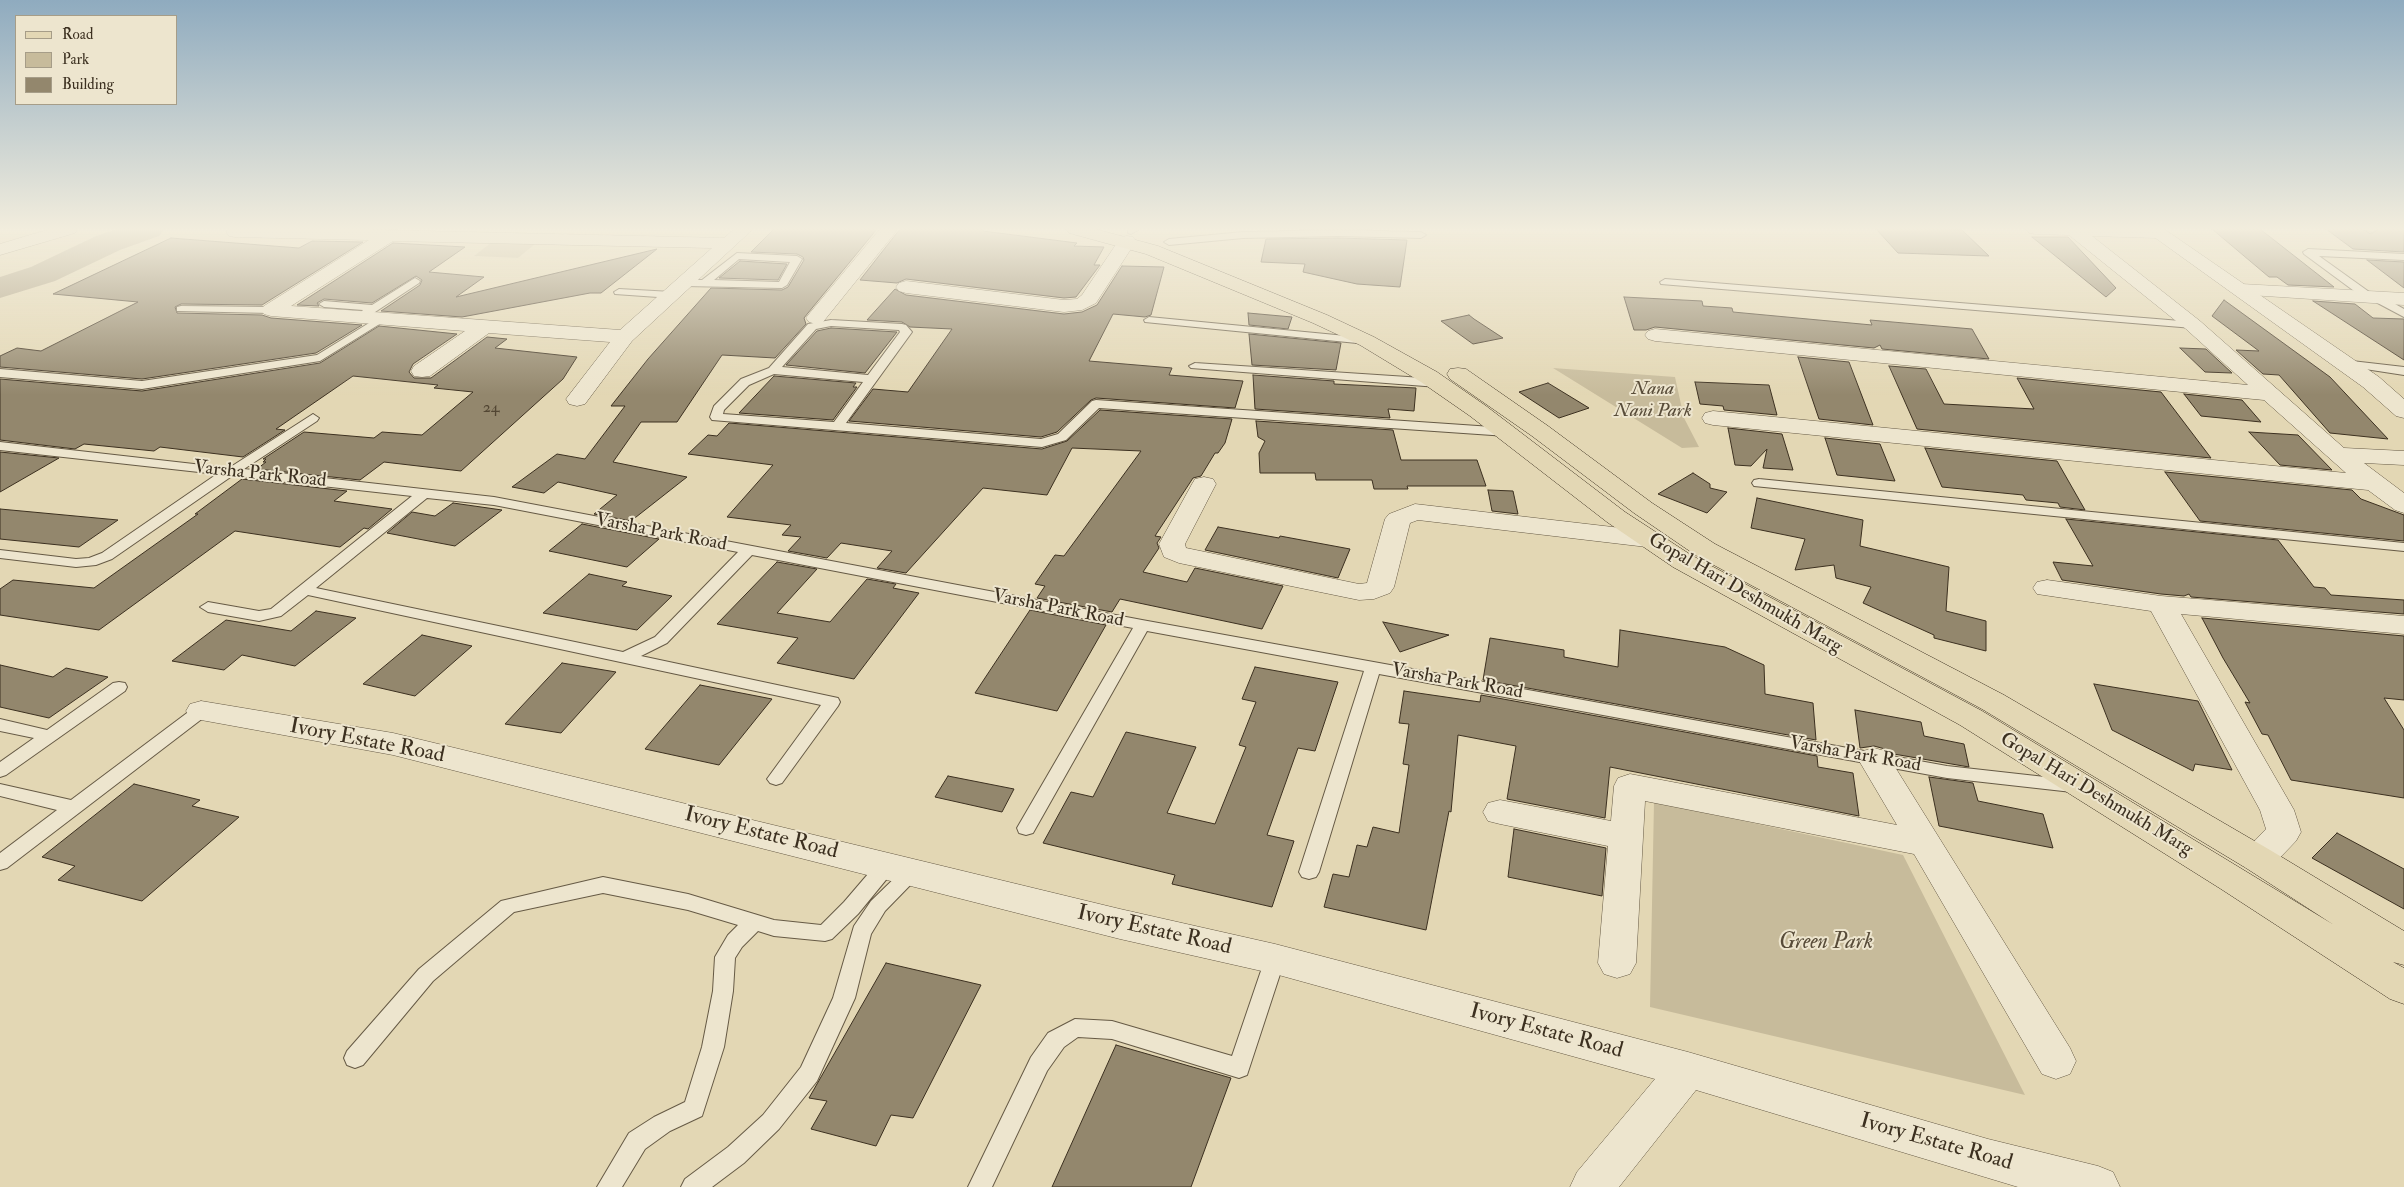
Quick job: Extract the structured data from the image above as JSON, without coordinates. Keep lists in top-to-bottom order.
{
  "streets": {
    "main road": ["Gopal Hari Deshmukh Marg"],
    "street": ["Ivory Estate Road"],
    "lane": ["Varsha Park Road"]
  },
  "crossings": [
    ["Varsha Park Road", "Gopal Hari Deshmukh Marg"]
  ],
  "parks": ["Nana Nani Park", "Green Park"],
  "house_numbers": ["24"],
  "legend": ["Road", "Park", "Building"]
}
